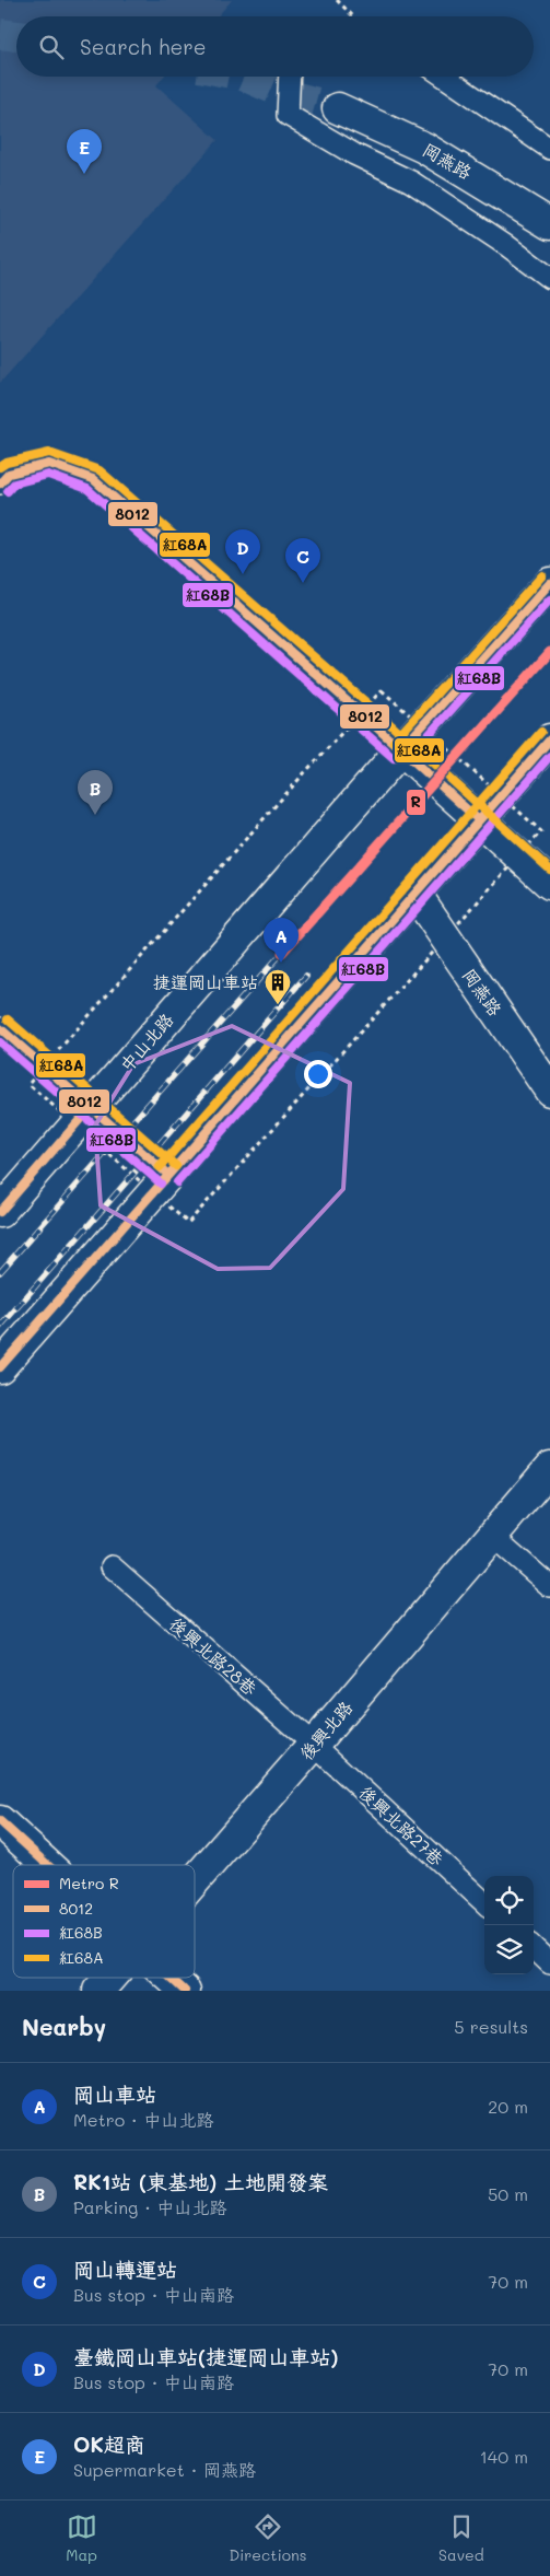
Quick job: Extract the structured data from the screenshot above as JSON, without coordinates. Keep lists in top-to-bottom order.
{
  "streets": {
    "street": ["岡燕路", "中山北路", "後興北路"],
    "lane": ["後興北路28巷", "後興北路27巷"]
  },
  "crossings": [
    ["後興北路28巷", "後興北路"],
    ["後興北路28巷", "後興北路27巷"],
    ["後興北路", "後興北路27巷"]
  ],
  "places": {
    "building": ["捷運岡山車站"]
  },
  "lines": [
    "transit line 紅68A",
    "transit line 8012",
    "transit line 紅68B",
    "metro line R"
  ],
  "legend": [
    "Metro R",
    "8012",
    "紅68B",
    "紅68A"
  ],
  "page": {
    "search": "Search here",
    "pins": [
      "E",
      "D",
      "C",
      "B",
      "A"
    ],
    "heading": ["Nearby", "5 results"],
    "list": [
      {
        "mark": "A",
        "name": "岡山車站",
        "note": "Metro · 中山北路",
        "value": "20 m"
      },
      {
        "mark": "B",
        "name": "RK1站 (東基地) 土地開發案",
        "note": "Parking · 中山北路",
        "value": "50 m"
      },
      {
        "mark": "C",
        "name": "岡山轉運站",
        "note": "Bus stop · 中山南路",
        "value": "70 m"
      },
      {
        "mark": "D",
        "name": "臺鐵岡山車站(捷運岡山車站)",
        "note": "Bus stop · 中山南路",
        "value": "70 m"
      },
      {
        "mark": "E",
        "name": "OK超商",
        "note": "Supermarket · 岡燕路",
        "value": "140 m"
      }
    ],
    "nav": ["Map", "Directions", "Saved"]
  }
}
